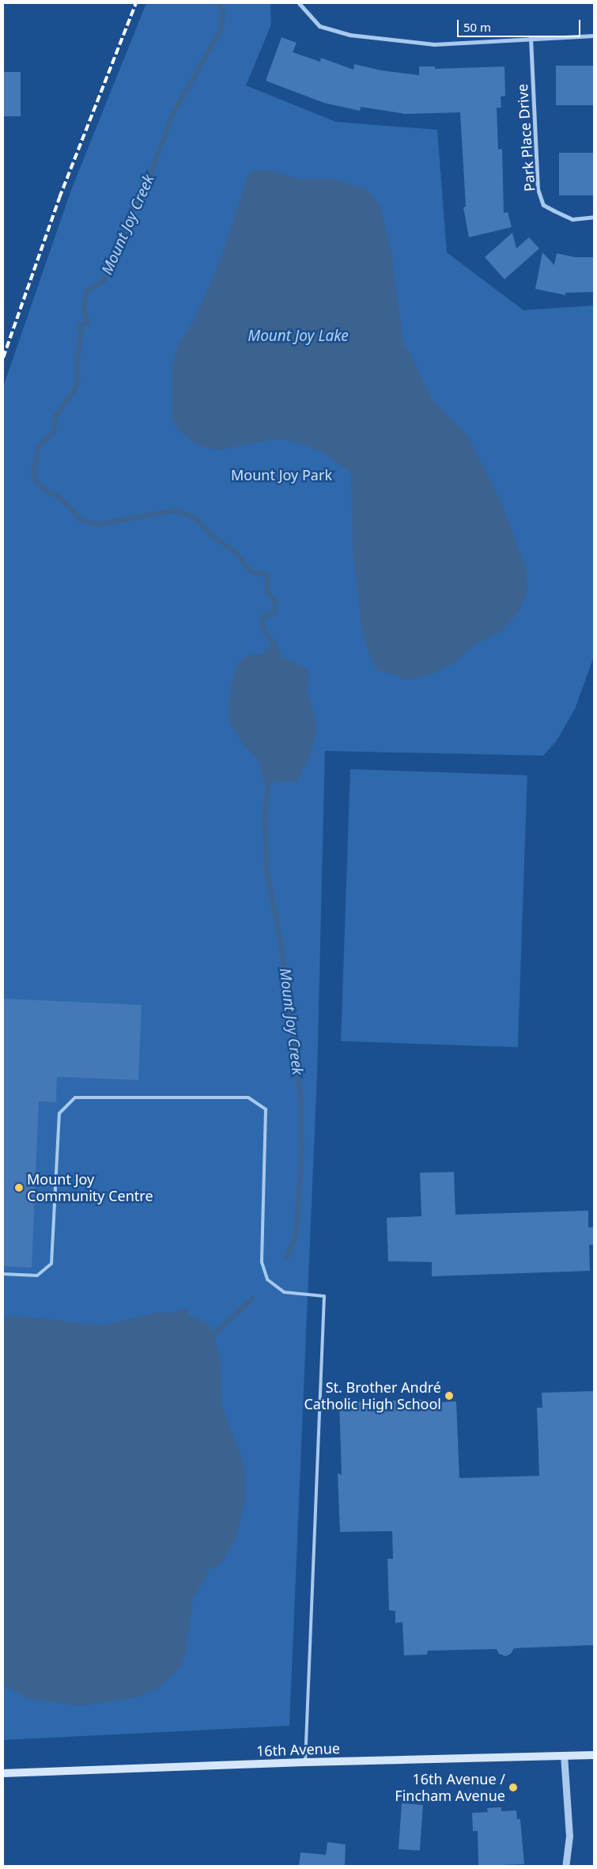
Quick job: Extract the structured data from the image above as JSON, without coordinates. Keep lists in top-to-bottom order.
{
  "streets": {
    "main road": ["16th Avenue"],
    "street": ["Park Place Drive"]
  },
  "water": ["Mount Joy Creek", "Mount Joy Lake"],
  "parks": ["Mount Joy Park"],
  "places": ["Mount Joy Community Centre", "St. Brother André Catholic High School", "16th Avenue / Fincham Avenue"],
  "scale_bar": "50 m"
}
